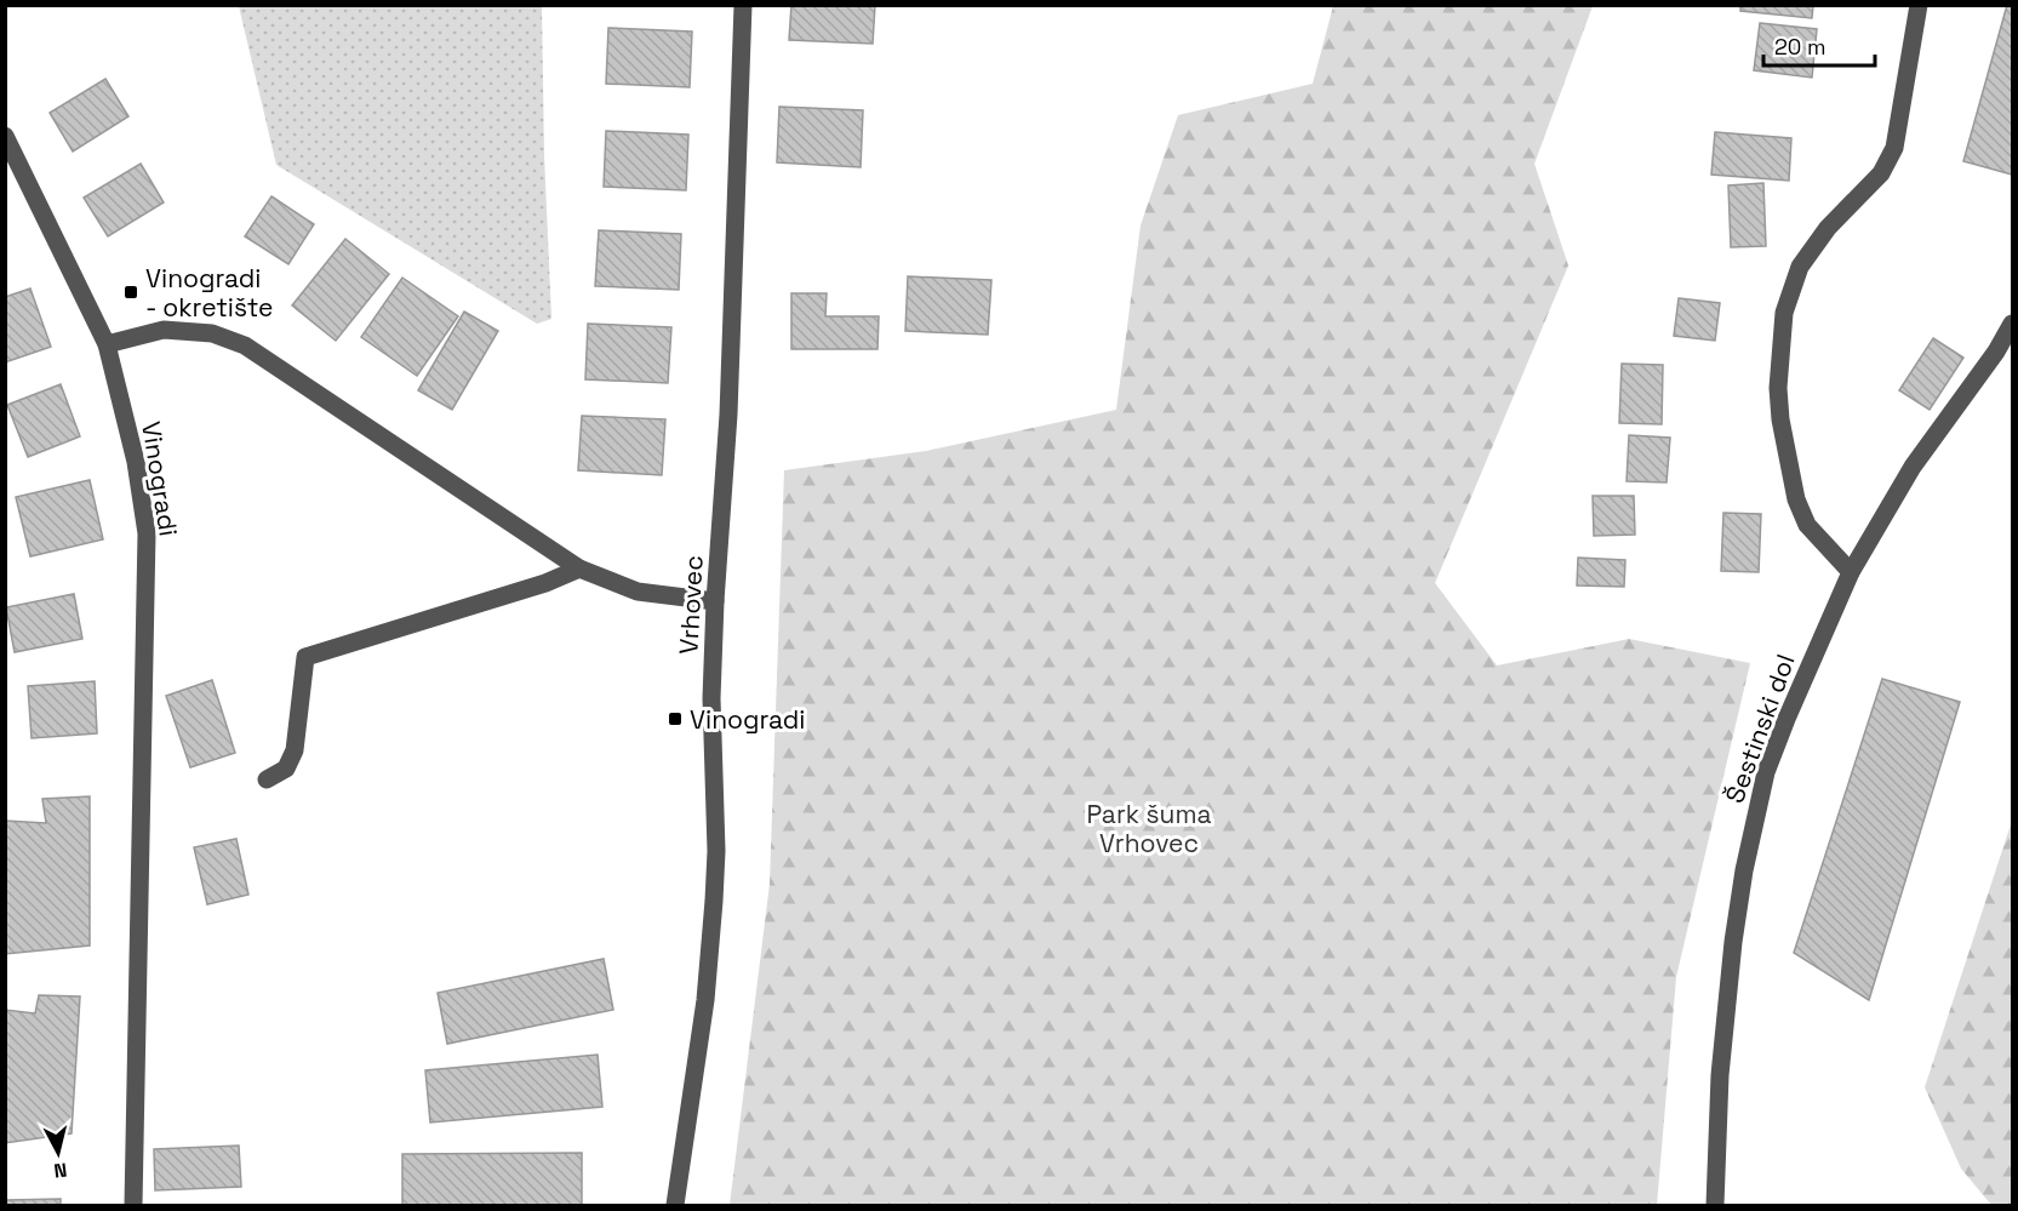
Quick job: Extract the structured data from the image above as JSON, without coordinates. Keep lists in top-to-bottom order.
{
  "streets": {
    "street": ["Vinogradi", "Vrhovec", "Šestinski dol"]
  },
  "parks": ["Park šuma Vrhovec"],
  "places": {
    "transit": ["Vinogradi - okretište", "Vinogradi"]
  },
  "scale_bar": "20 m",
  "north": "bottom"
}
